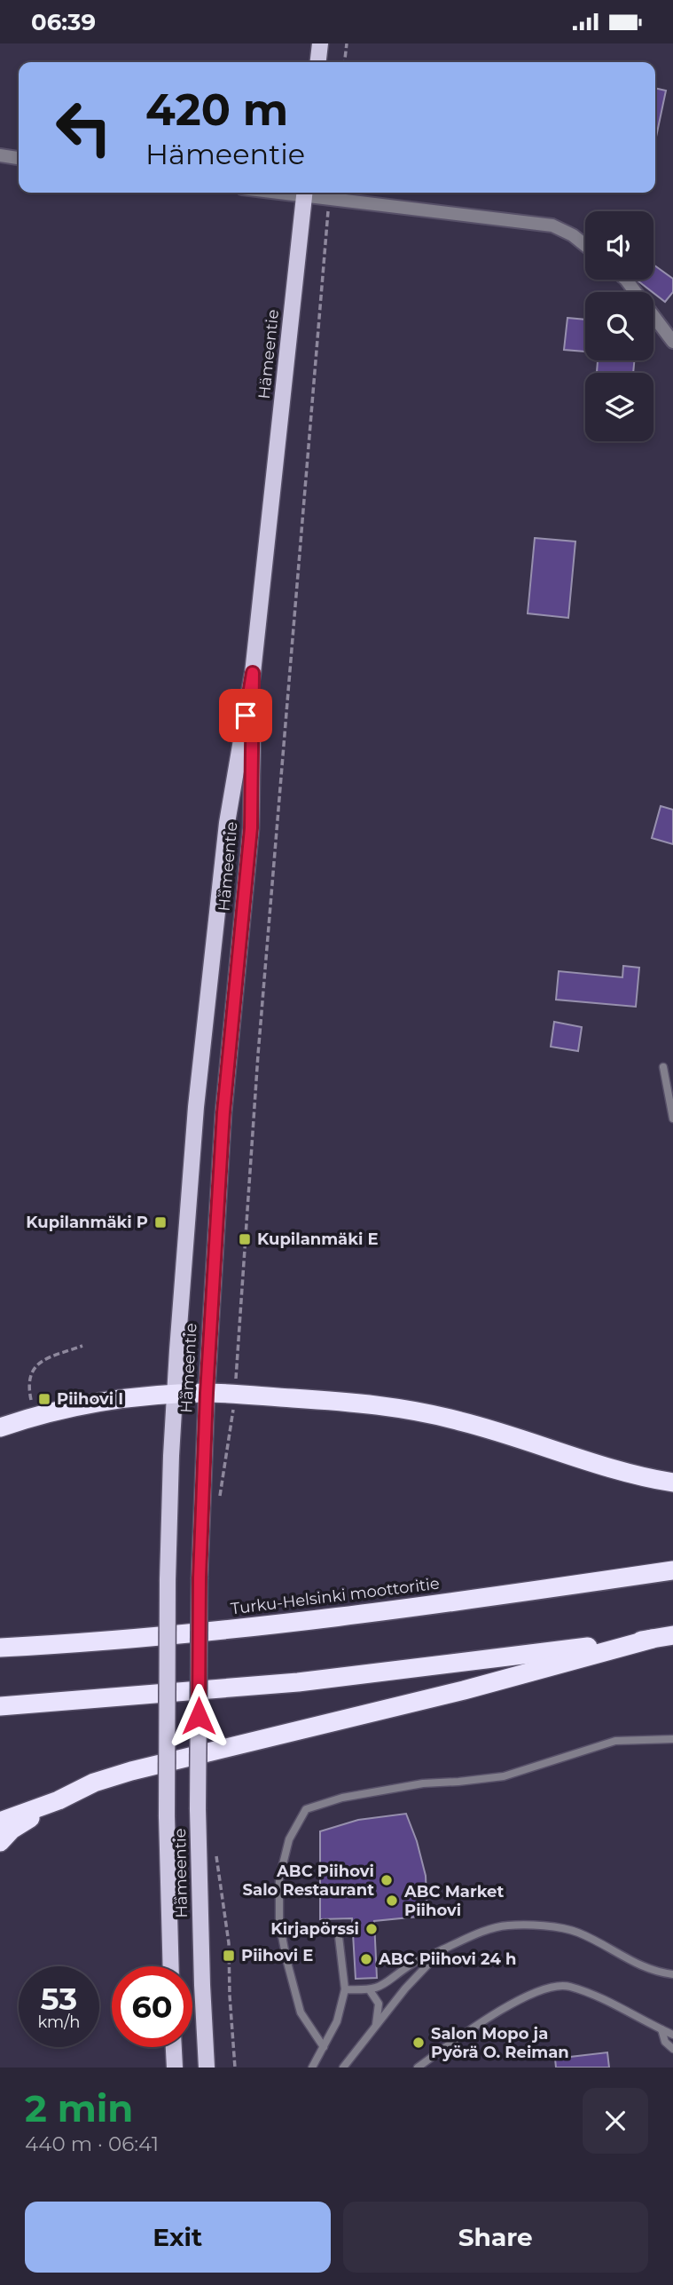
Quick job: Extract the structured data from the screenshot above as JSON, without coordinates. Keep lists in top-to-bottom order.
{
  "streets": {
    "highway": ["Turku-Helsinki moottoritie"],
    "main road": ["Hämeentie"]
  },
  "places": {
    "transit": [
      "Kupilanmäki P",
      "Kupilanmäki E",
      "Piihovi I",
      "Piihovi E"
    ],
    "other": [
      "ABC Piihovi Salo Restaurant",
      "ABC Market Piihovi",
      "Kirjapörssi",
      "ABC Piihovi 24 h",
      "Salon Mopo ja Pyörä O. Reiman"
    ]
  },
  "page": {
    "status": "06:39",
    "turn": ["420 m", "Hämeentie"],
    "speed": "53 km/h",
    "limit": "60",
    "heading": ["2 min", "440 m · 06:41"],
    "buttons": ["Exit", "Share"]
  }
}
